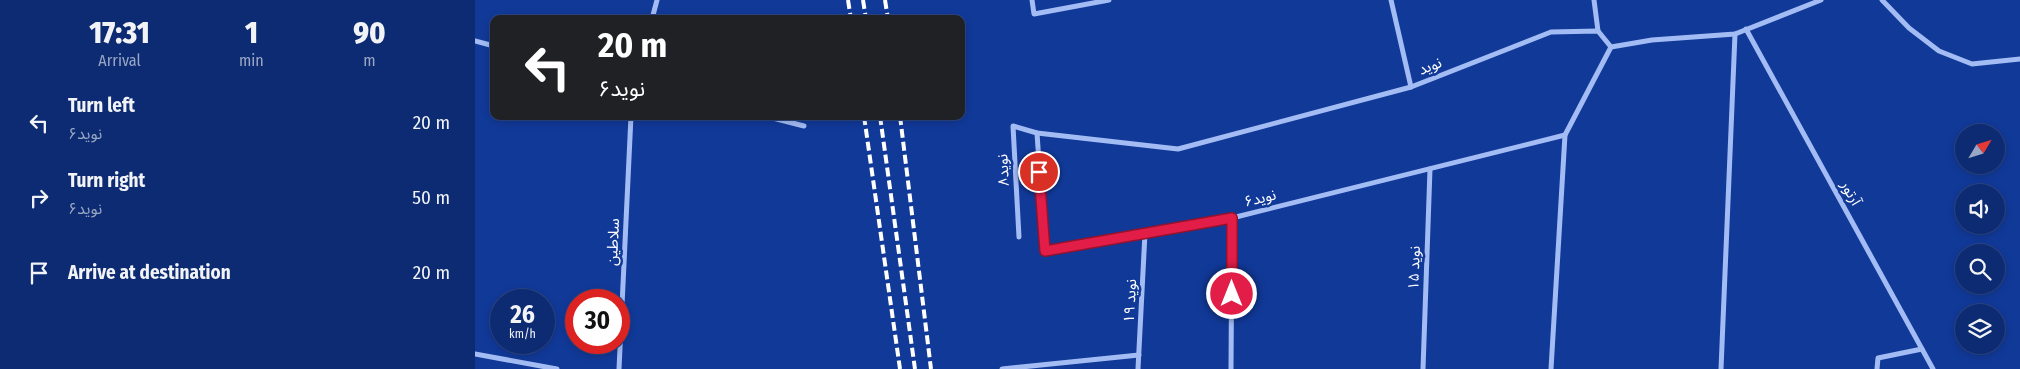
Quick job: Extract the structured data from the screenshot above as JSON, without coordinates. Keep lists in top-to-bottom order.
{
  "streets": {
    "street": [
      "نوید",
      "نوید۸",
      "آرتور",
      "نوید۶",
      "سلاطین",
      "نوید ۱۵",
      "نوید ۱۹"
    ]
  },
  "crossings": [
    ["نوید", "نوید۸"],
    ["نوید", "نوید۶"],
    ["نوید۸", "نوید۶"],
    ["نوید۶", "نوید ۱۵"],
    ["نوید۶", "نوید ۱۹"]
  ],
  "north": "top right",
  "page": {
    "eta": [
      "17:31",
      "Arrival",
      "1",
      "min",
      "90",
      "m"
    ],
    "turn": ["20 m", "نوید۶"],
    "list": [
      {
        "name": "Turn left",
        "note": "نوید۶",
        "value": "20 m"
      },
      {
        "name": "Turn right",
        "note": "نوید۶",
        "value": "50 m"
      },
      {
        "name": "Arrive at destination",
        "value": "20 m"
      }
    ],
    "speed": "26 km/h",
    "limit": "30"
  }
}
